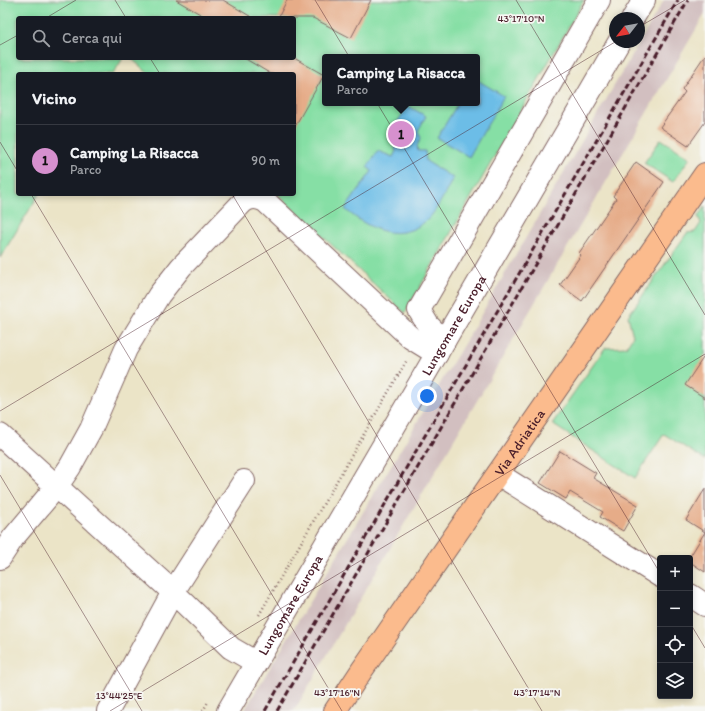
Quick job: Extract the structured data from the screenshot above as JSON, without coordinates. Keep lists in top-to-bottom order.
{
  "streets": {
    "main road": ["Via Adriatica"],
    "street": ["Lungomare Europa"]
  },
  "north": "bottom left",
  "page": {
    "search": "Cerca qui",
    "popup": ["Camping La Risacca", "Parco"],
    "heading": "Vicino",
    "pins": "1",
    "list": [
      {
        "mark": "1",
        "name": "Camping La Risacca",
        "note": "Parco",
        "value": "90 m"
      }
    ],
    "map_buttons": ["+", "−"]
  },
  "coordinates": [
    "43°17'10\"N",
    "43°17'16\"N",
    "43°17'14\"N",
    "13°44'25\"E"
  ]
}
